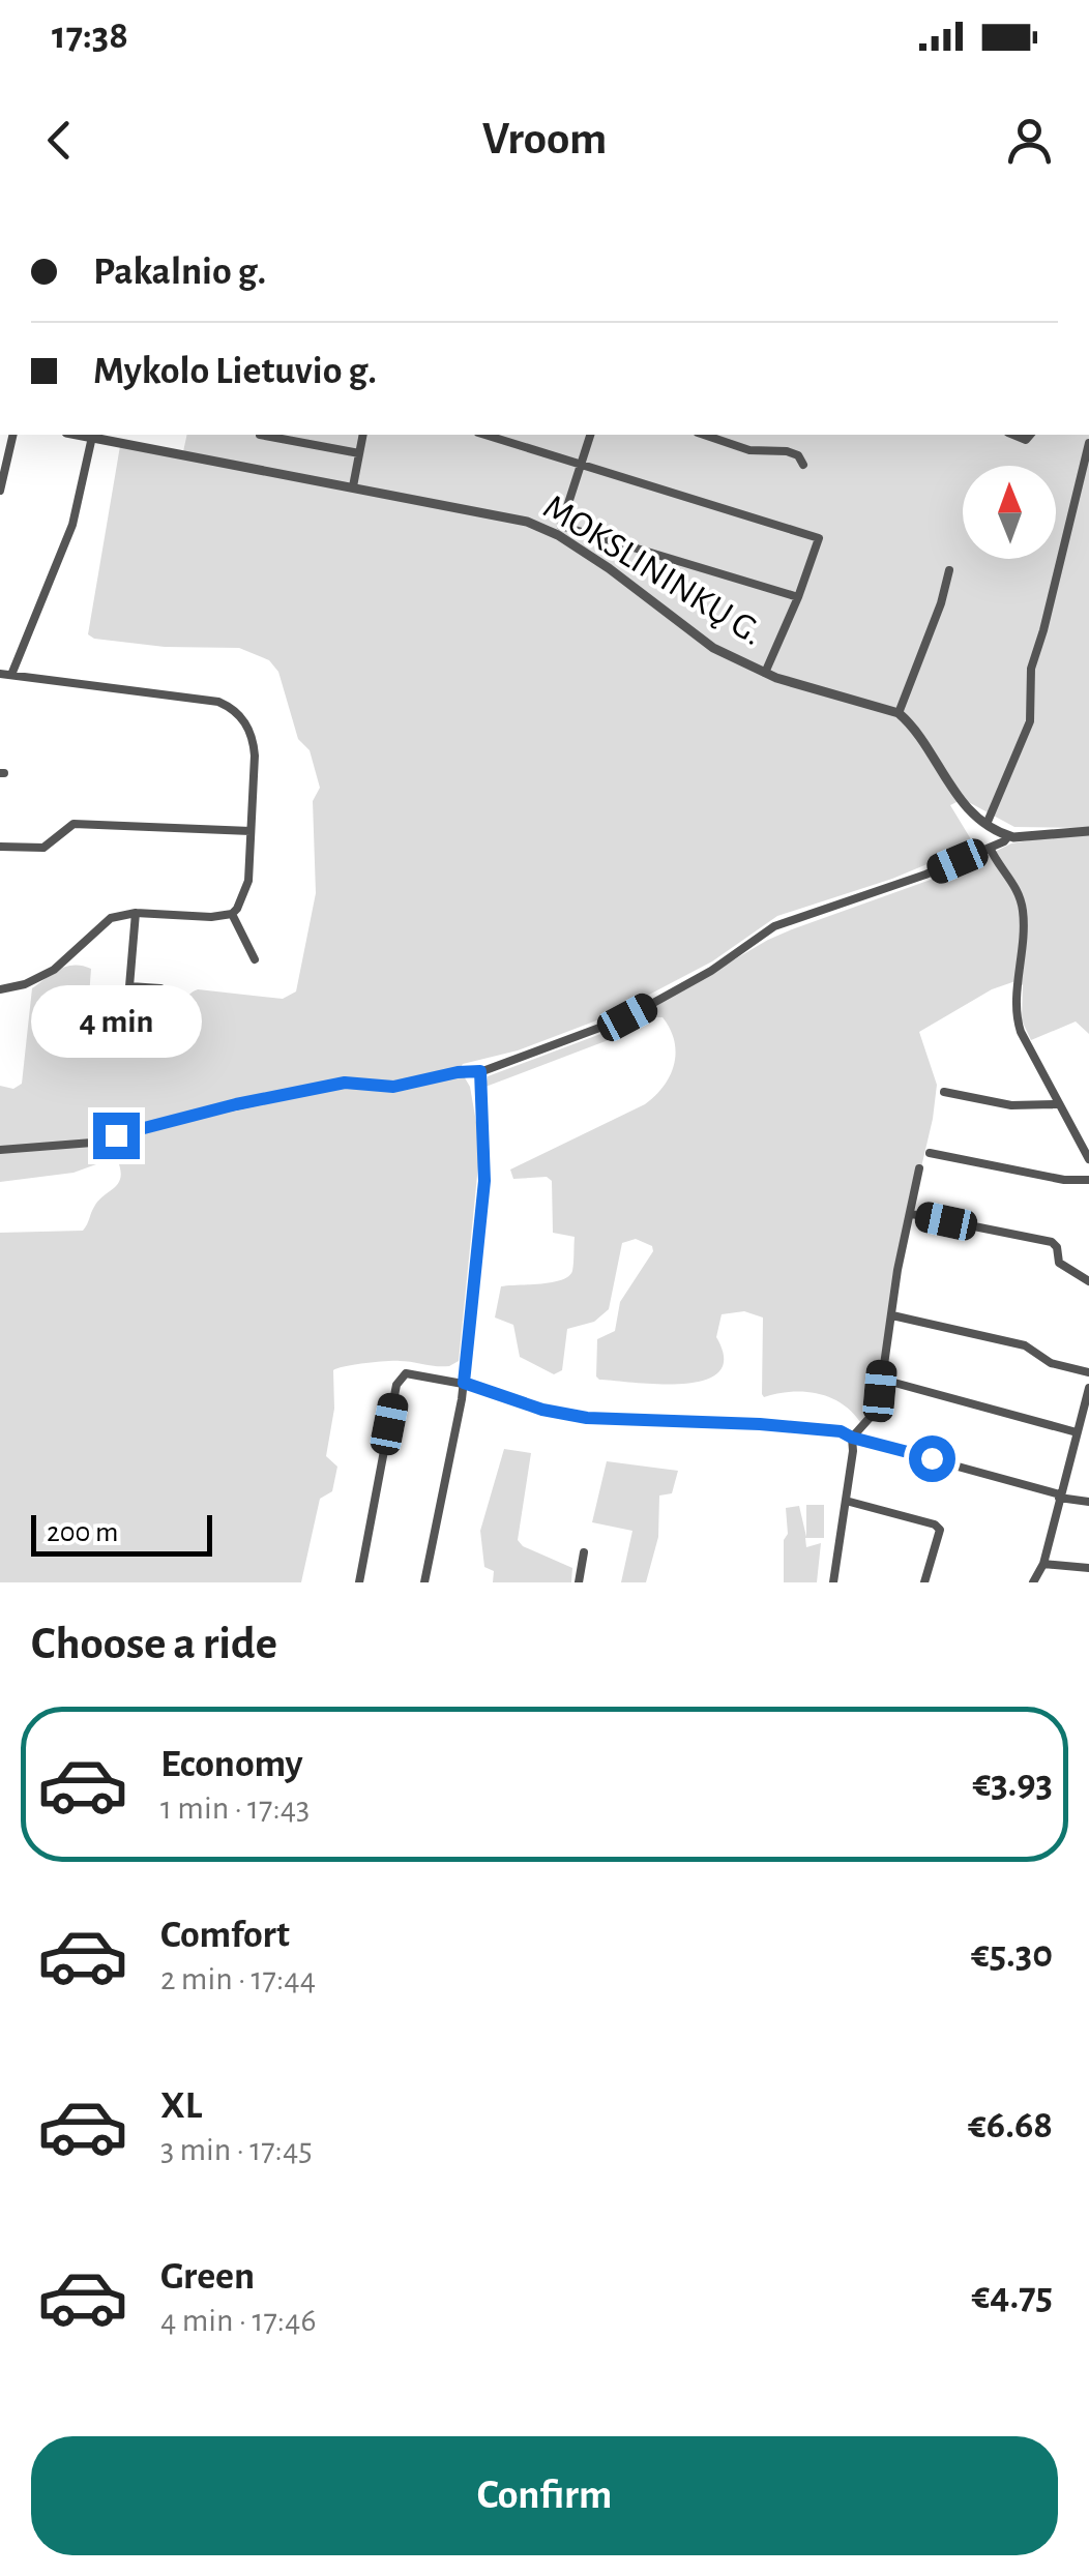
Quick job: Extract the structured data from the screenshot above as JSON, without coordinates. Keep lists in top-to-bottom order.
{
  "streets": {
    "street": ["MOKSLININKŲ G."]
  },
  "scale_bar": "200 m",
  "north": "top",
  "page": {
    "status": "17:38",
    "header": "Vroom",
    "banner": ["Pakalnio g.", "Mykolo Lietuvio g."],
    "bubble": "4 min",
    "scale": "200 m",
    "heading": "Choose a ride",
    "list": [
      {
        "name": "Economy",
        "note": "1 min · 17:43",
        "value": "€3.93"
      },
      {
        "name": "Comfort",
        "note": "2 min · 17:44",
        "value": "€5.30"
      },
      {
        "name": "XL",
        "note": "3 min · 17:45",
        "value": "€6.68"
      },
      {
        "name": "Green",
        "note": "4 min · 17:46",
        "value": "€4.75"
      }
    ],
    "buttons": "Confirm"
  }
}
